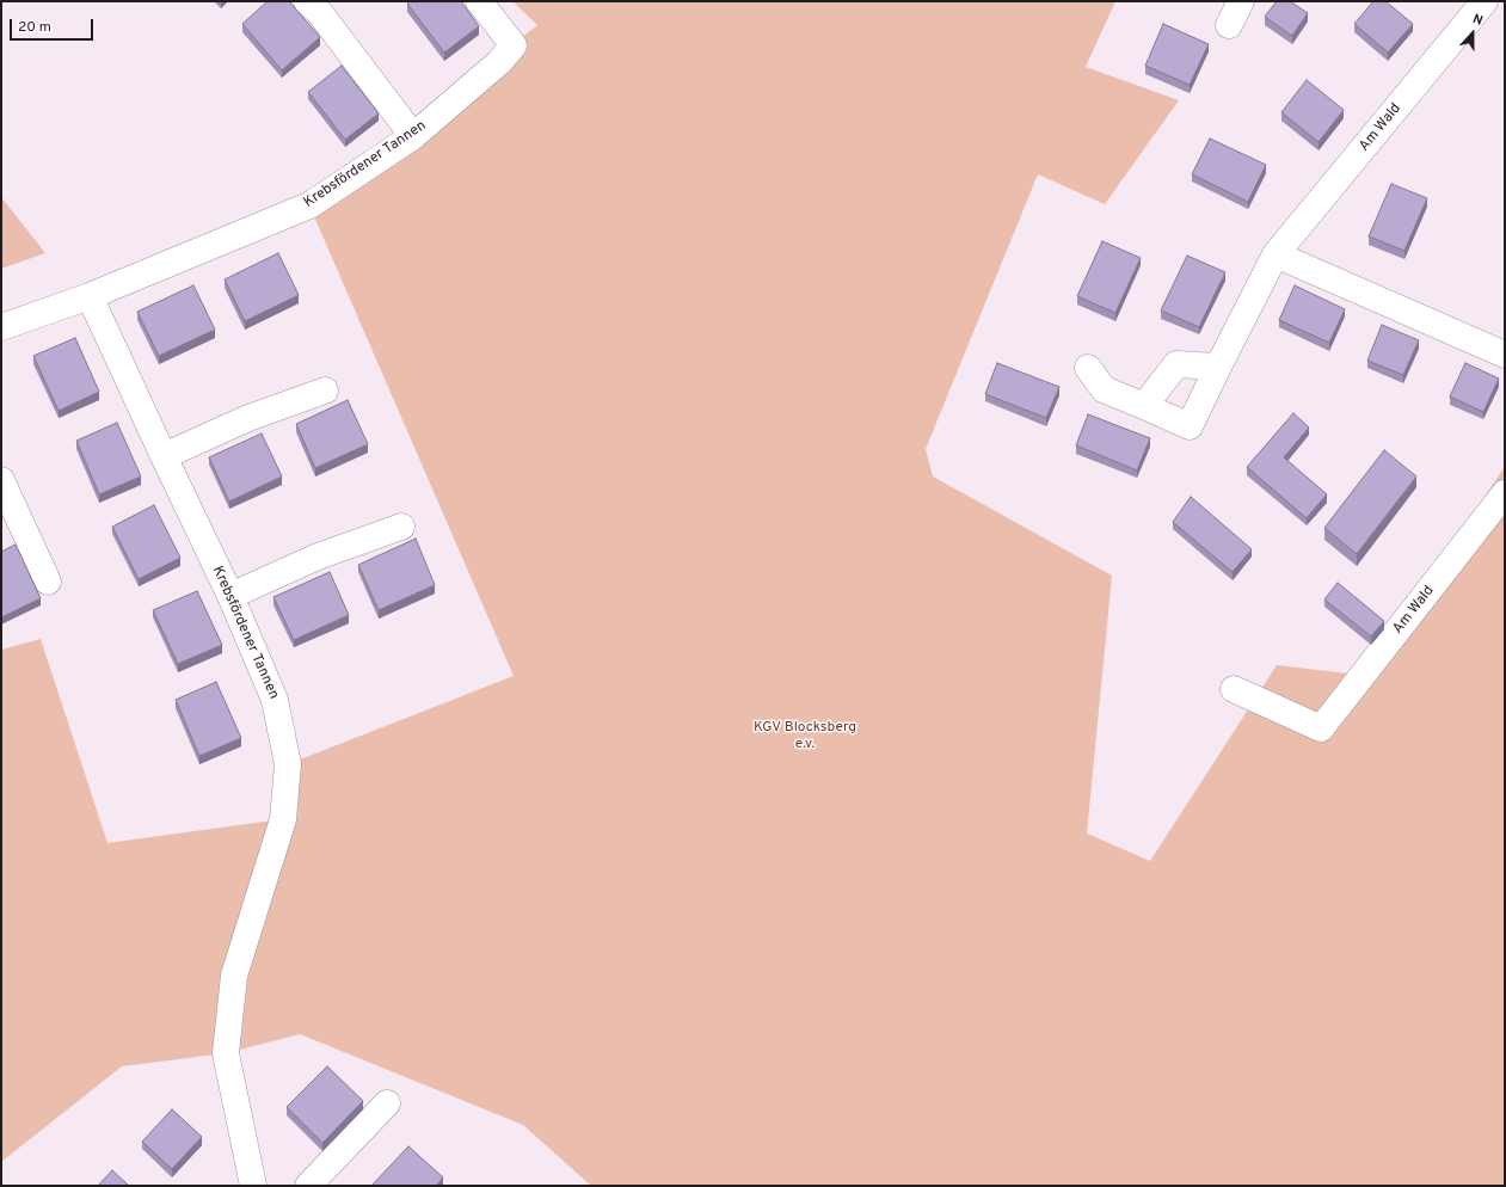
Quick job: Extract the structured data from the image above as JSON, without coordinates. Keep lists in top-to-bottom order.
{
  "streets": {
    "street": ["Am Wald", "Krebsfördener Tannen"]
  },
  "parks": ["KGV Blocksberg e.v."],
  "scale_bar": "20 m",
  "north": "top"
}
